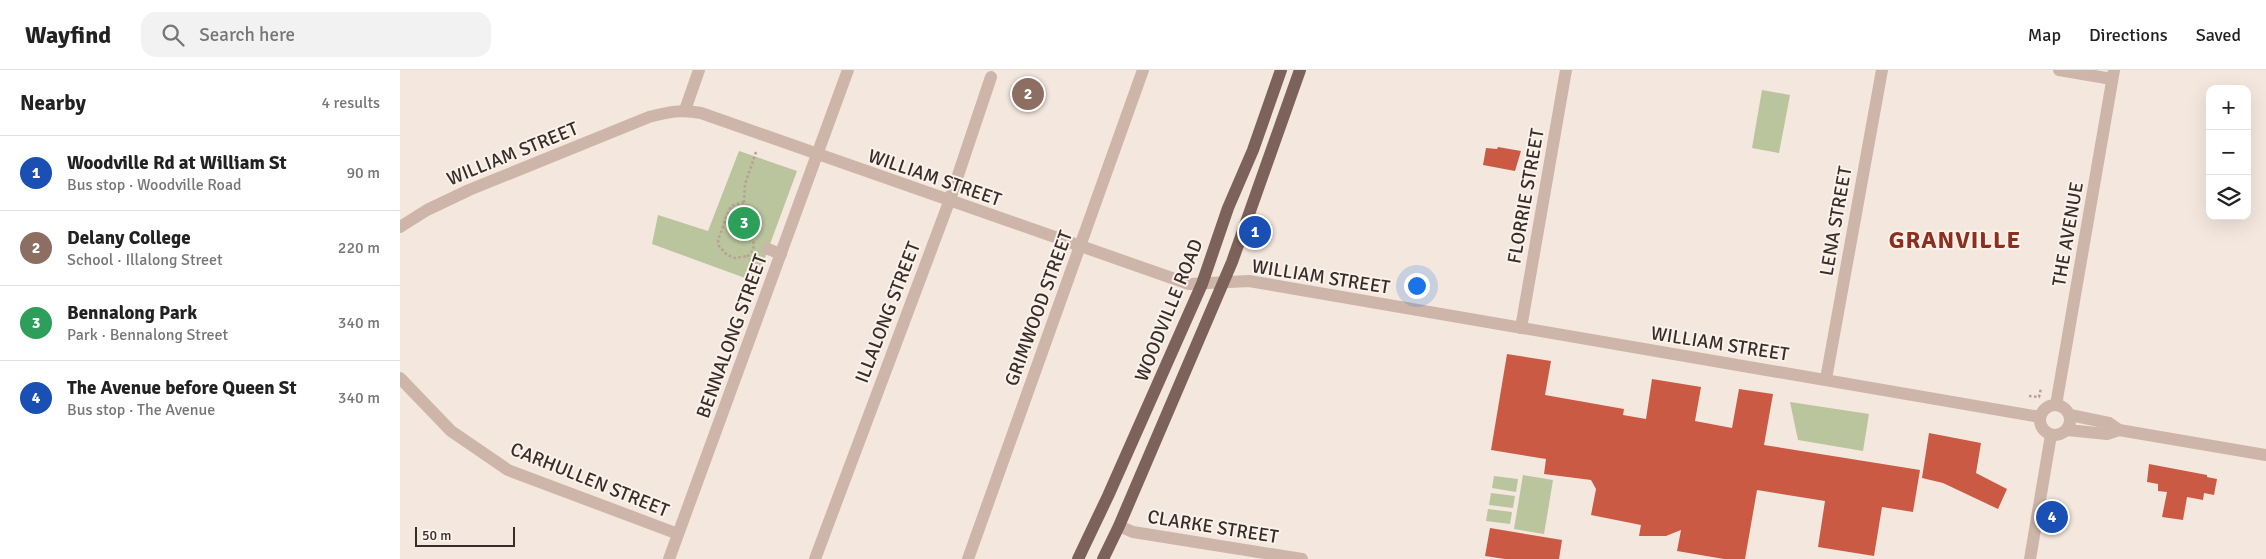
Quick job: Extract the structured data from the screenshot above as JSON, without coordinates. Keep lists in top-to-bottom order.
{
  "streets": {
    "main road": ["WOODVILLE ROAD"],
    "street": [
      "WILLIAM STREET",
      "FLORRIE STREET",
      "LENA STREET",
      "THE AVENUE",
      "GRIMWOOD STREET",
      "ILLALONG STREET",
      "BENNALONG STREET",
      "CARHULLEN STREET",
      "CLARKE STREET"
    ]
  },
  "crossings": [
    ["WILLIAM STREET", "FLORRIE STREET"],
    ["WILLIAM STREET", "LENA STREET"],
    ["WILLIAM STREET", "THE AVENUE"],
    ["WILLIAM STREET", "GRIMWOOD STREET"],
    ["WILLIAM STREET", "WOODVILLE ROAD"],
    ["WILLIAM STREET", "ILLALONG STREET"],
    ["WILLIAM STREET", "BENNALONG STREET"],
    ["WOODVILLE ROAD", "CLARKE STREET"],
    ["BENNALONG STREET", "CARHULLEN STREET"]
  ],
  "districts": ["GRANVILLE"],
  "scale_bar": "50 m",
  "page": {
    "header": "Wayfind",
    "search": "Search here",
    "nav": ["Map", "Directions", "Saved"],
    "heading": ["Nearby", "4 results"],
    "pins": [
      "2",
      "3",
      "1",
      "4"
    ],
    "map_buttons": ["+", "−"],
    "list": [
      {
        "mark": "1",
        "name": "Woodville Rd at William St",
        "note": "Bus stop · Woodville Road",
        "value": "90 m"
      },
      {
        "mark": "2",
        "name": "Delany College",
        "note": "School · Illalong Street",
        "value": "220 m"
      },
      {
        "mark": "3",
        "name": "Bennalong Park",
        "note": "Park · Bennalong Street",
        "value": "340 m"
      },
      {
        "mark": "4",
        "name": "The Avenue before Queen St",
        "note": "Bus stop · The Avenue",
        "value": "340 m"
      }
    ],
    "scale": "50 m"
  }
}
